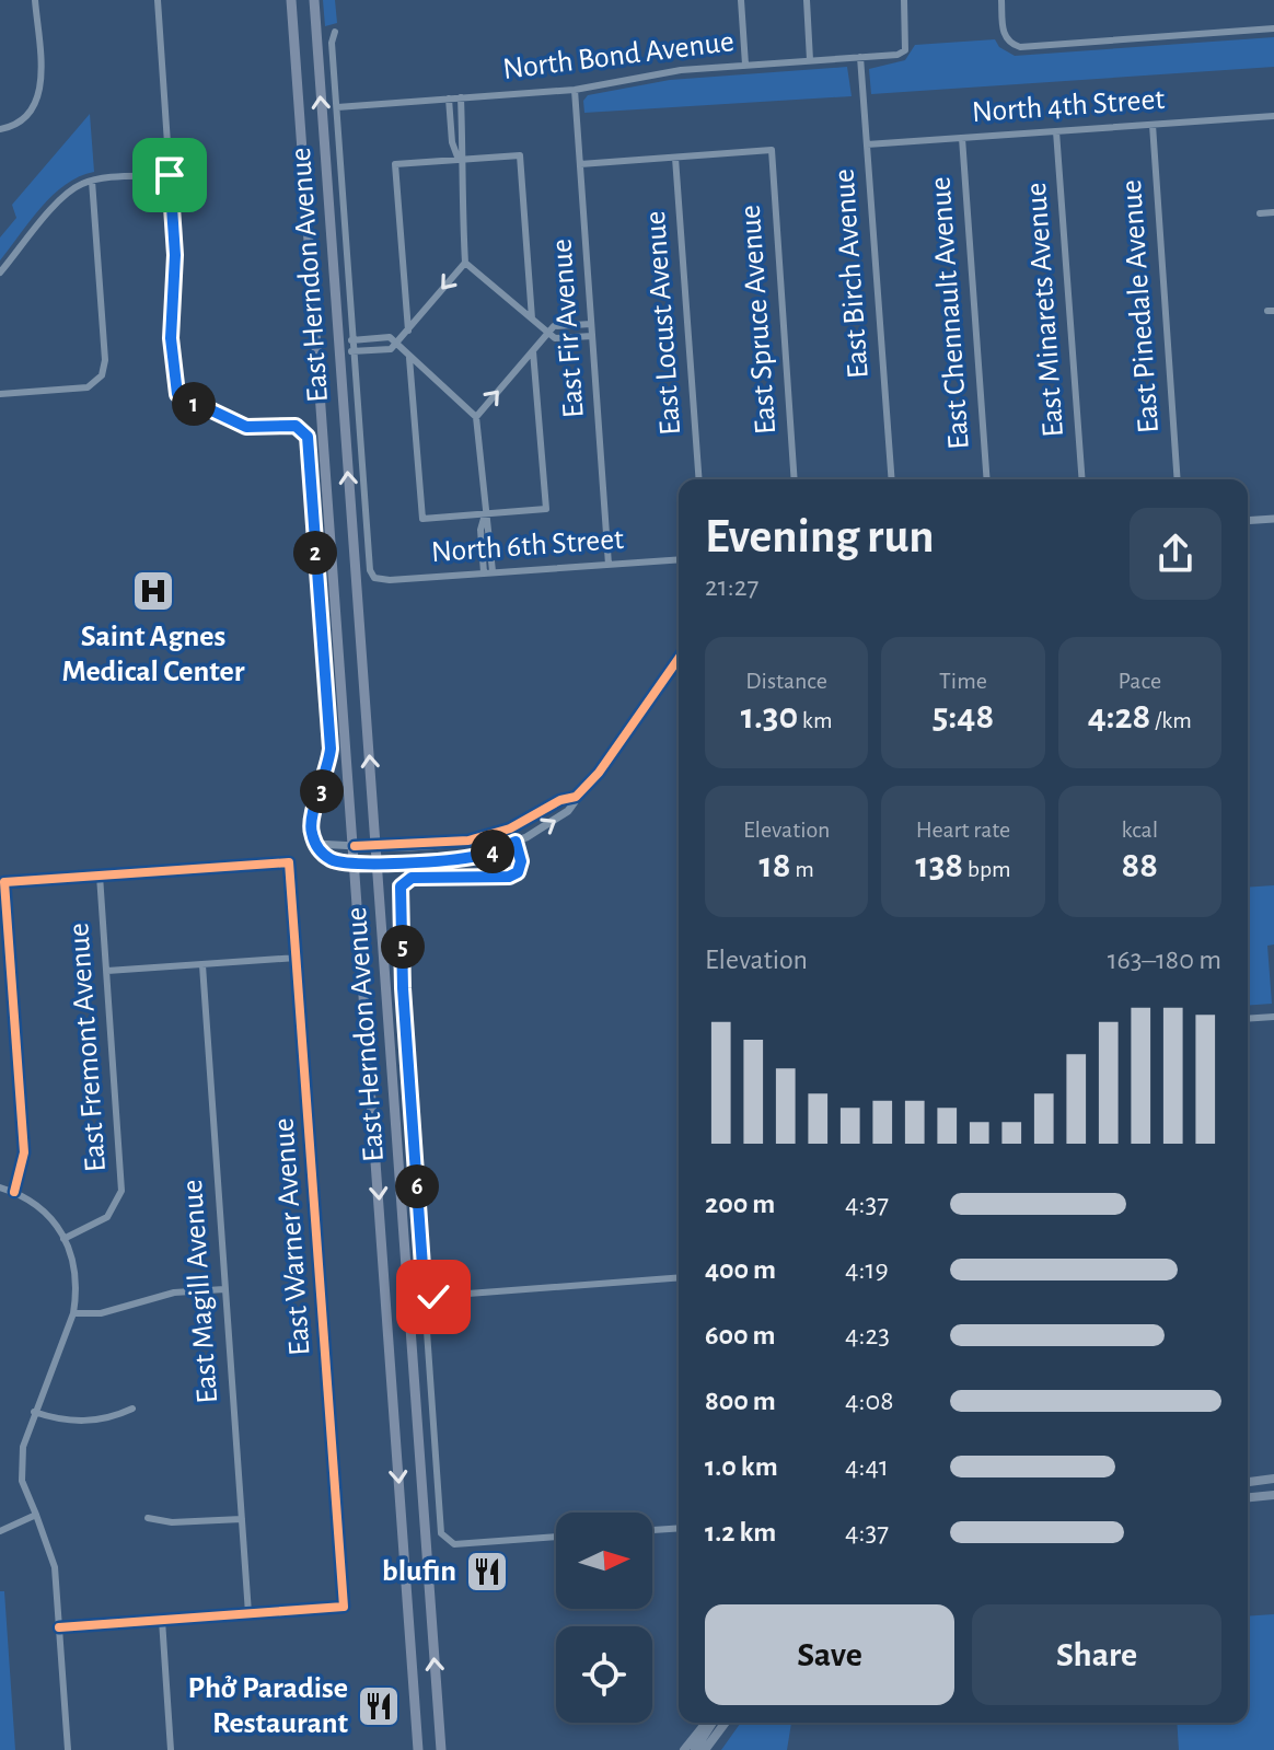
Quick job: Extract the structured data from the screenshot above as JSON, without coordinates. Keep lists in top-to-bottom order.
{
  "streets": {
    "main road": ["East Herndon Avenue"],
    "street": [
      "North Bond Avenue",
      "North 4th Street",
      "East Birch Avenue",
      "East Pinedale Avenue",
      "East Minarets Avenue",
      "East Chennault Avenue",
      "East Spruce Avenue",
      "East Locust Avenue",
      "East Fir Avenue",
      "North 6th Street",
      "East Fremont Avenue",
      "East Warner Avenue",
      "East Magill Avenue"
    ]
  },
  "crossings": [
    ["North Bond Avenue", "East Birch Avenue"],
    ["North Bond Avenue", "East Fir Avenue"],
    ["North 4th Street", "East Birch Avenue"],
    ["North 4th Street", "East Pinedale Avenue"],
    ["North 4th Street", "East Minarets Avenue"],
    ["North 4th Street", "East Chennault Avenue"],
    ["East Spruce Avenue", "East Locust Avenue"],
    ["East Fir Avenue", "North 6th Street"],
    ["East Fremont Avenue", "East Warner Avenue"],
    ["East Warner Avenue", "East Magill Avenue"]
  ],
  "places": {
    "hospital": ["Saint Agnes Medical Center"],
    "restaurant": ["blufin", "Phở Paradise Restaurant"]
  },
  "north": "right",
  "page": {
    "pins": [
      "1",
      "2",
      "3",
      "4",
      "5",
      "6"
    ],
    "heading": ["Evening run", "21:27"],
    "stats": [
      ["Distance", "1.30 km"],
      ["Time", "5:48"],
      ["Pace", "4:28 /km"],
      ["Elevation", "18 m"],
      ["Heart rate", "138 bpm"],
      ["kcal", "88"]
    ],
    "chart": ["Elevation", "163–180 m"],
    "list": [
      {
        "name": "200 m",
        "note": "4:37"
      },
      {
        "name": "400 m",
        "note": "4:19"
      },
      {
        "name": "600 m",
        "note": "4:23"
      },
      {
        "name": "800 m",
        "note": "4:08"
      },
      {
        "name": "1.0 km",
        "note": "4:41"
      },
      {
        "name": "1.2 km",
        "note": "4:37"
      }
    ],
    "buttons": ["Save", "Share"]
  }
}
